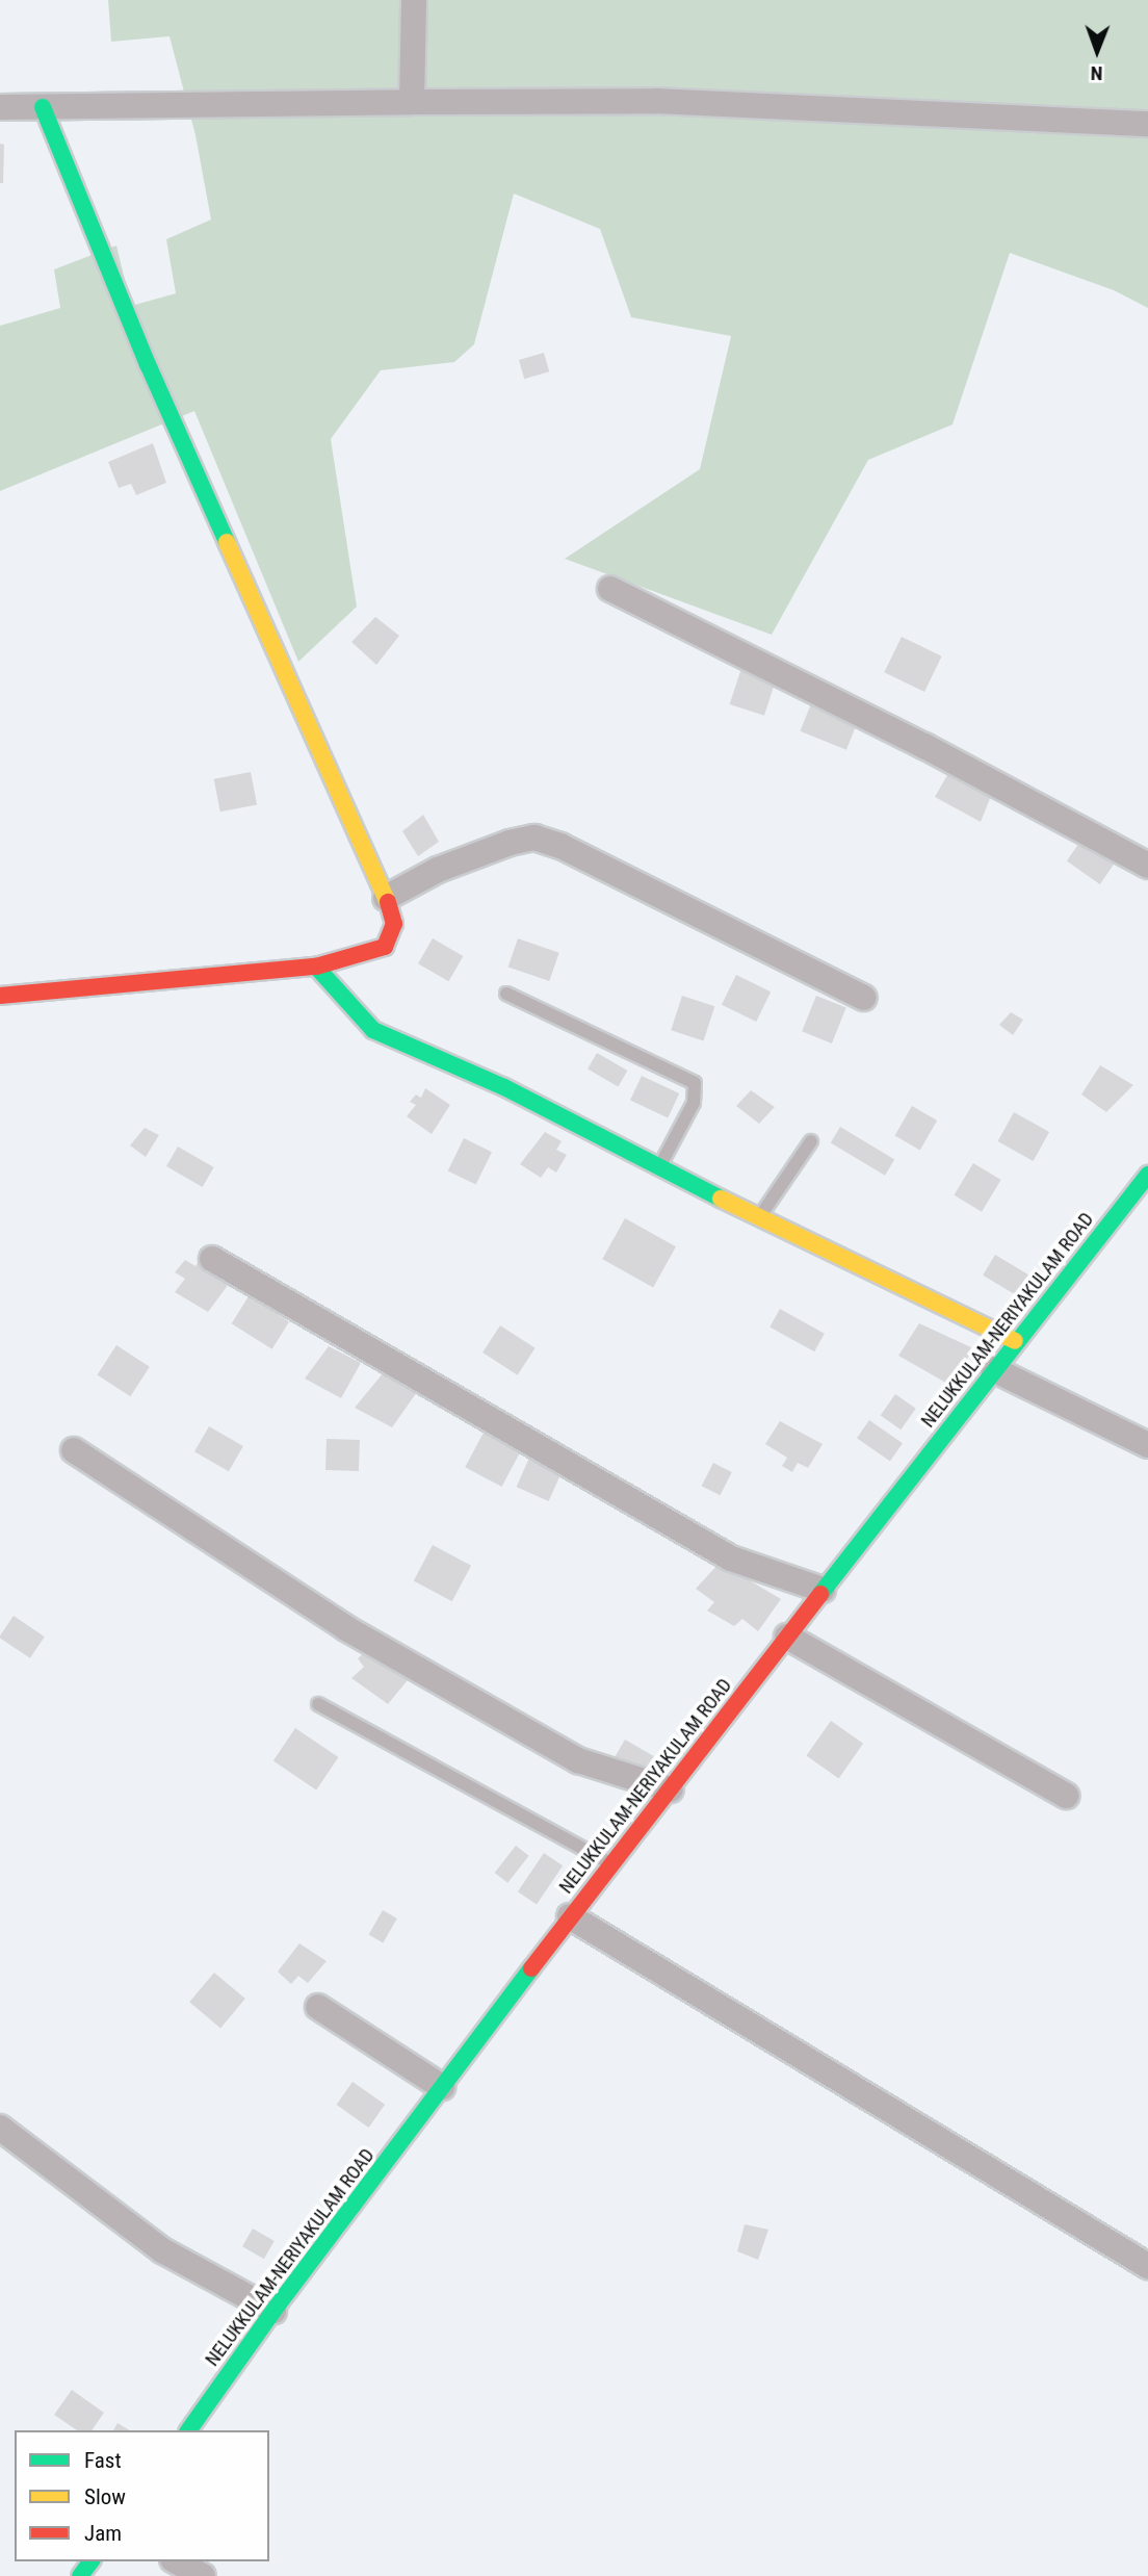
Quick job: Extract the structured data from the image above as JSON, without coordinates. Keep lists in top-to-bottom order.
{
  "streets": {
    "street": ["NELUKKULAM-NERIYAKULAM ROAD"]
  },
  "legend": ["Fast", "Slow", "Jam"],
  "north": "bottom"
}
